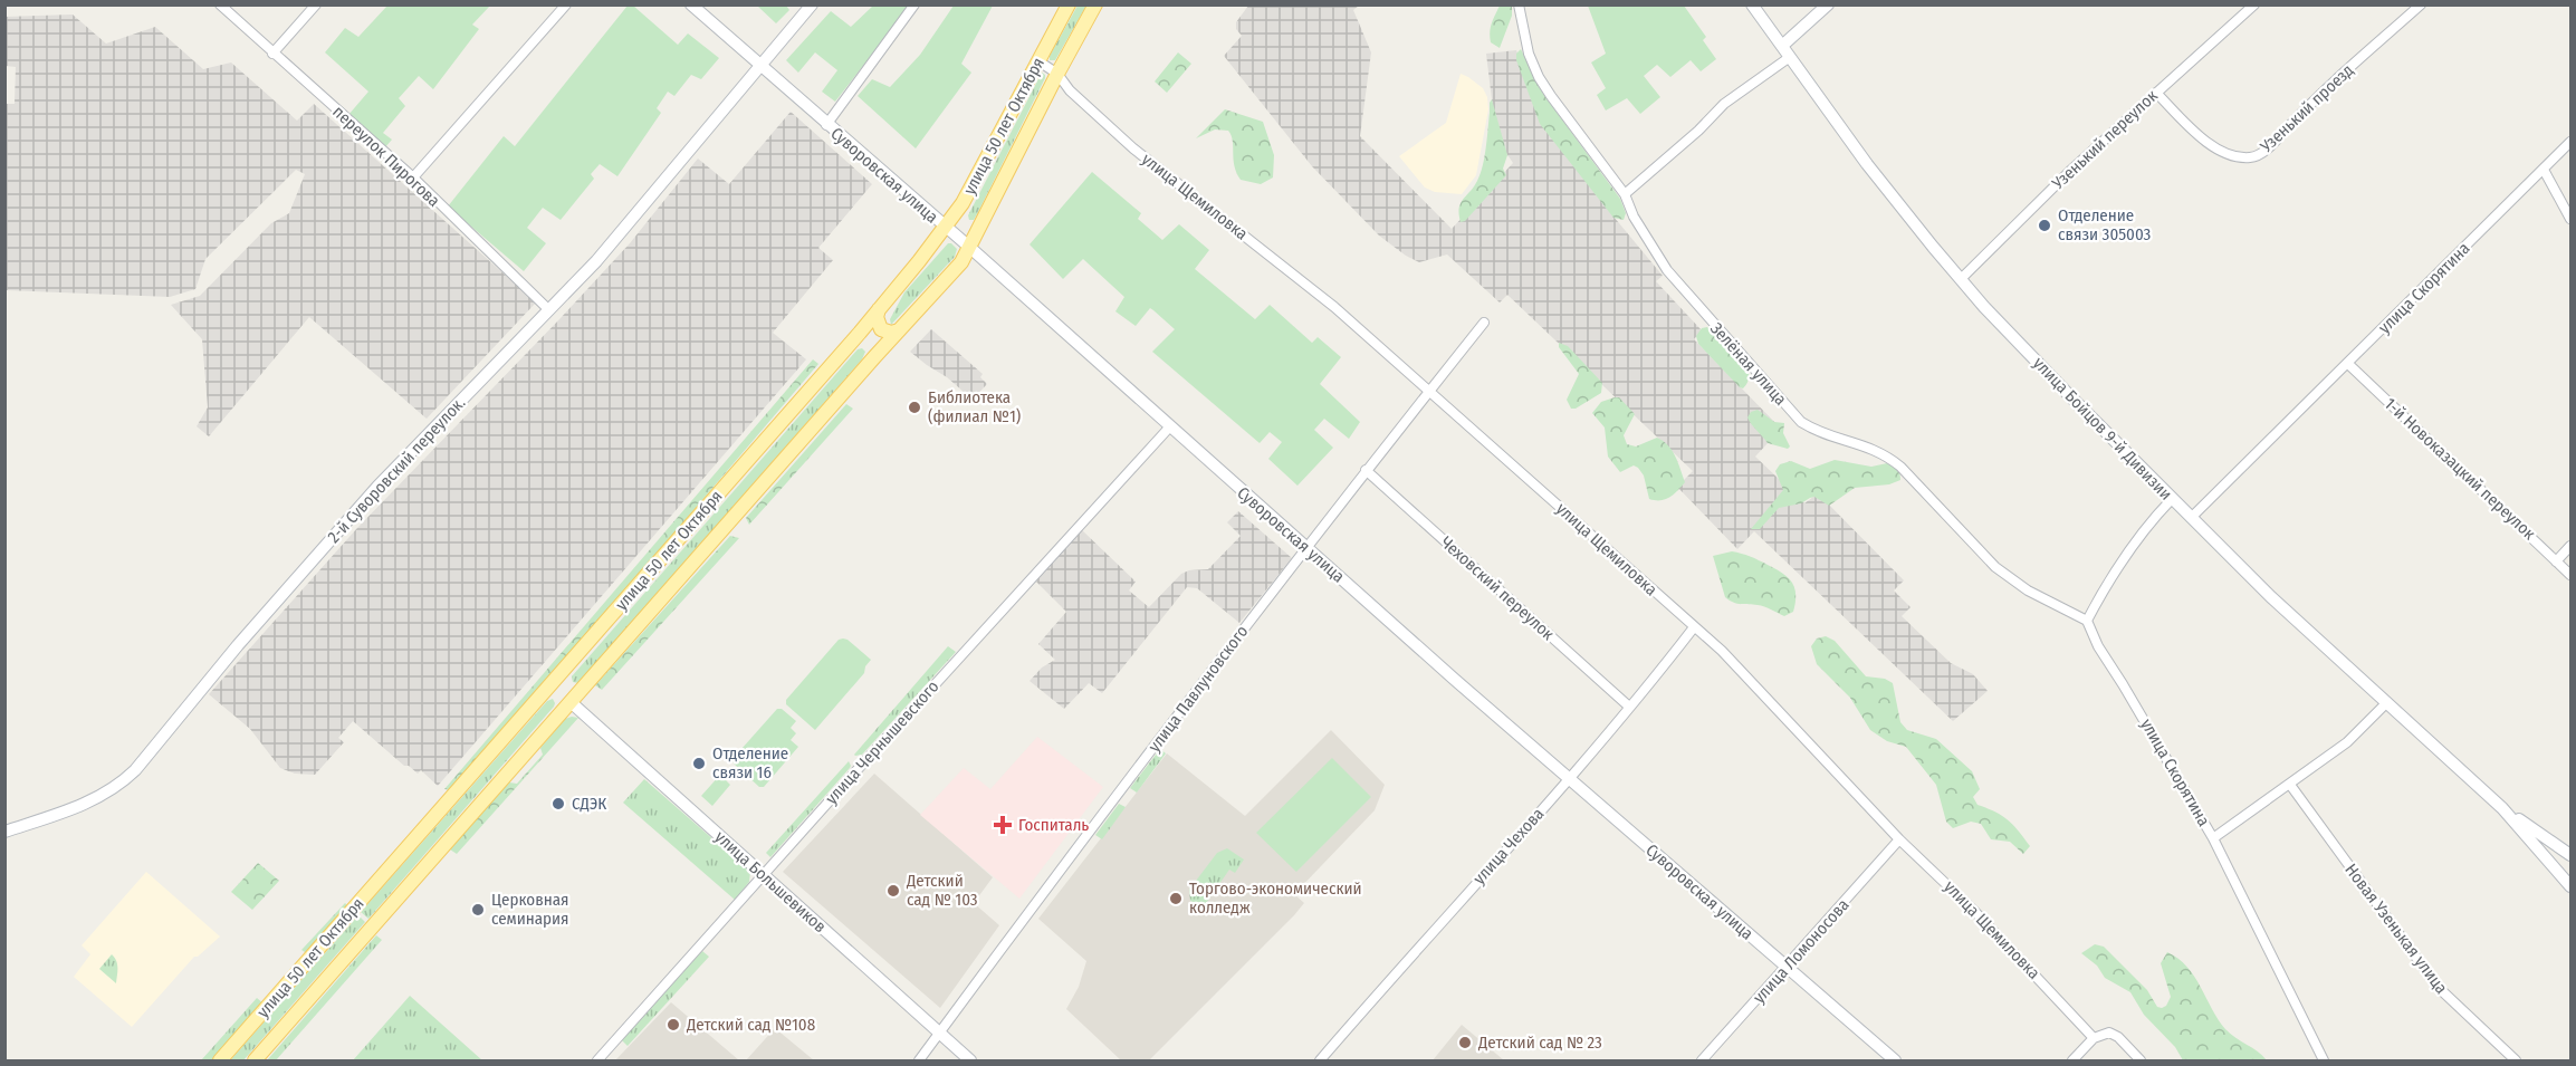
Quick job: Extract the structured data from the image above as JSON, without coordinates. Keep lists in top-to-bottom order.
{
  "streets": {
    "main road": ["улица 50 лет Октября"],
    "street": [
      "Узенький проезд",
      "Узенький переулок",
      "переулок Пирогова",
      "Суворовская улица",
      "улица Щемиловка",
      "улица Скорятина",
      "Зелёная улица",
      "улица Бойцов 9-й Дивизии",
      "1-й Новоказацкий переулок",
      "2-й Суворовский переулок.",
      "Чеховский переулок",
      "улица Павлуновского",
      "улица Чернышевского",
      "улица Чехова",
      "улица Большевиков",
      "Новая Узенькая улица",
      "улица Ломоносова"
    ]
  },
  "crossings": [
    ["Узенький проезд", "Узенький переулок"],
    ["улица 50 лет Октября", "Суворовская улица"],
    ["улица 50 лет Октября", "улица Щемиловка"],
    ["улица 50 лет Октября", "улица Большевиков"],
    ["Узенький переулок", "улица Бойцов 9-й Дивизии"],
    ["переулок Пирогова", "2-й Суворовский переулок."],
    ["Суворовская улица", "2-й Суворовский переулок."],
    ["Суворовская улица", "улица Павлуновского"],
    ["Суворовская улица", "улица Чернышевского"],
    ["Суворовская улица", "улица Чехова"],
    ["Суворовская улица", "улица Ломоносова"],
    ["улица Щемиловка", "улица Павлуновского"],
    ["улица Щемиловка", "улица Чехова"],
    ["улица Щемиловка", "улица Ломоносова"],
    ["улица Скорятина", "Зелёная улица"],
    ["улица Скорятина", "улица Бойцов 9-й Дивизии"],
    ["улица Скорятина", "1-й Новоказацкий переулок"],
    ["Чеховский переулок", "улица Павлуновского"],
    ["Чеховский переулок", "улица Чехова"],
    ["улица Павлуновского", "улица Большевиков"],
    ["улица Чернышевского", "улица Большевиков"]
  ],
  "places": {
    "other": [
      "Отделение связи 305003",
      "Библиотека (филиал №1)",
      "Отделение связи 16",
      "СДЭК",
      "Детский сад № 103",
      "Торгово-экономический колледж",
      "Церковная семинария",
      "Детский сад №108",
      "Детский сад № 23"
    ],
    "health": ["Госпиталь"]
  }
}
